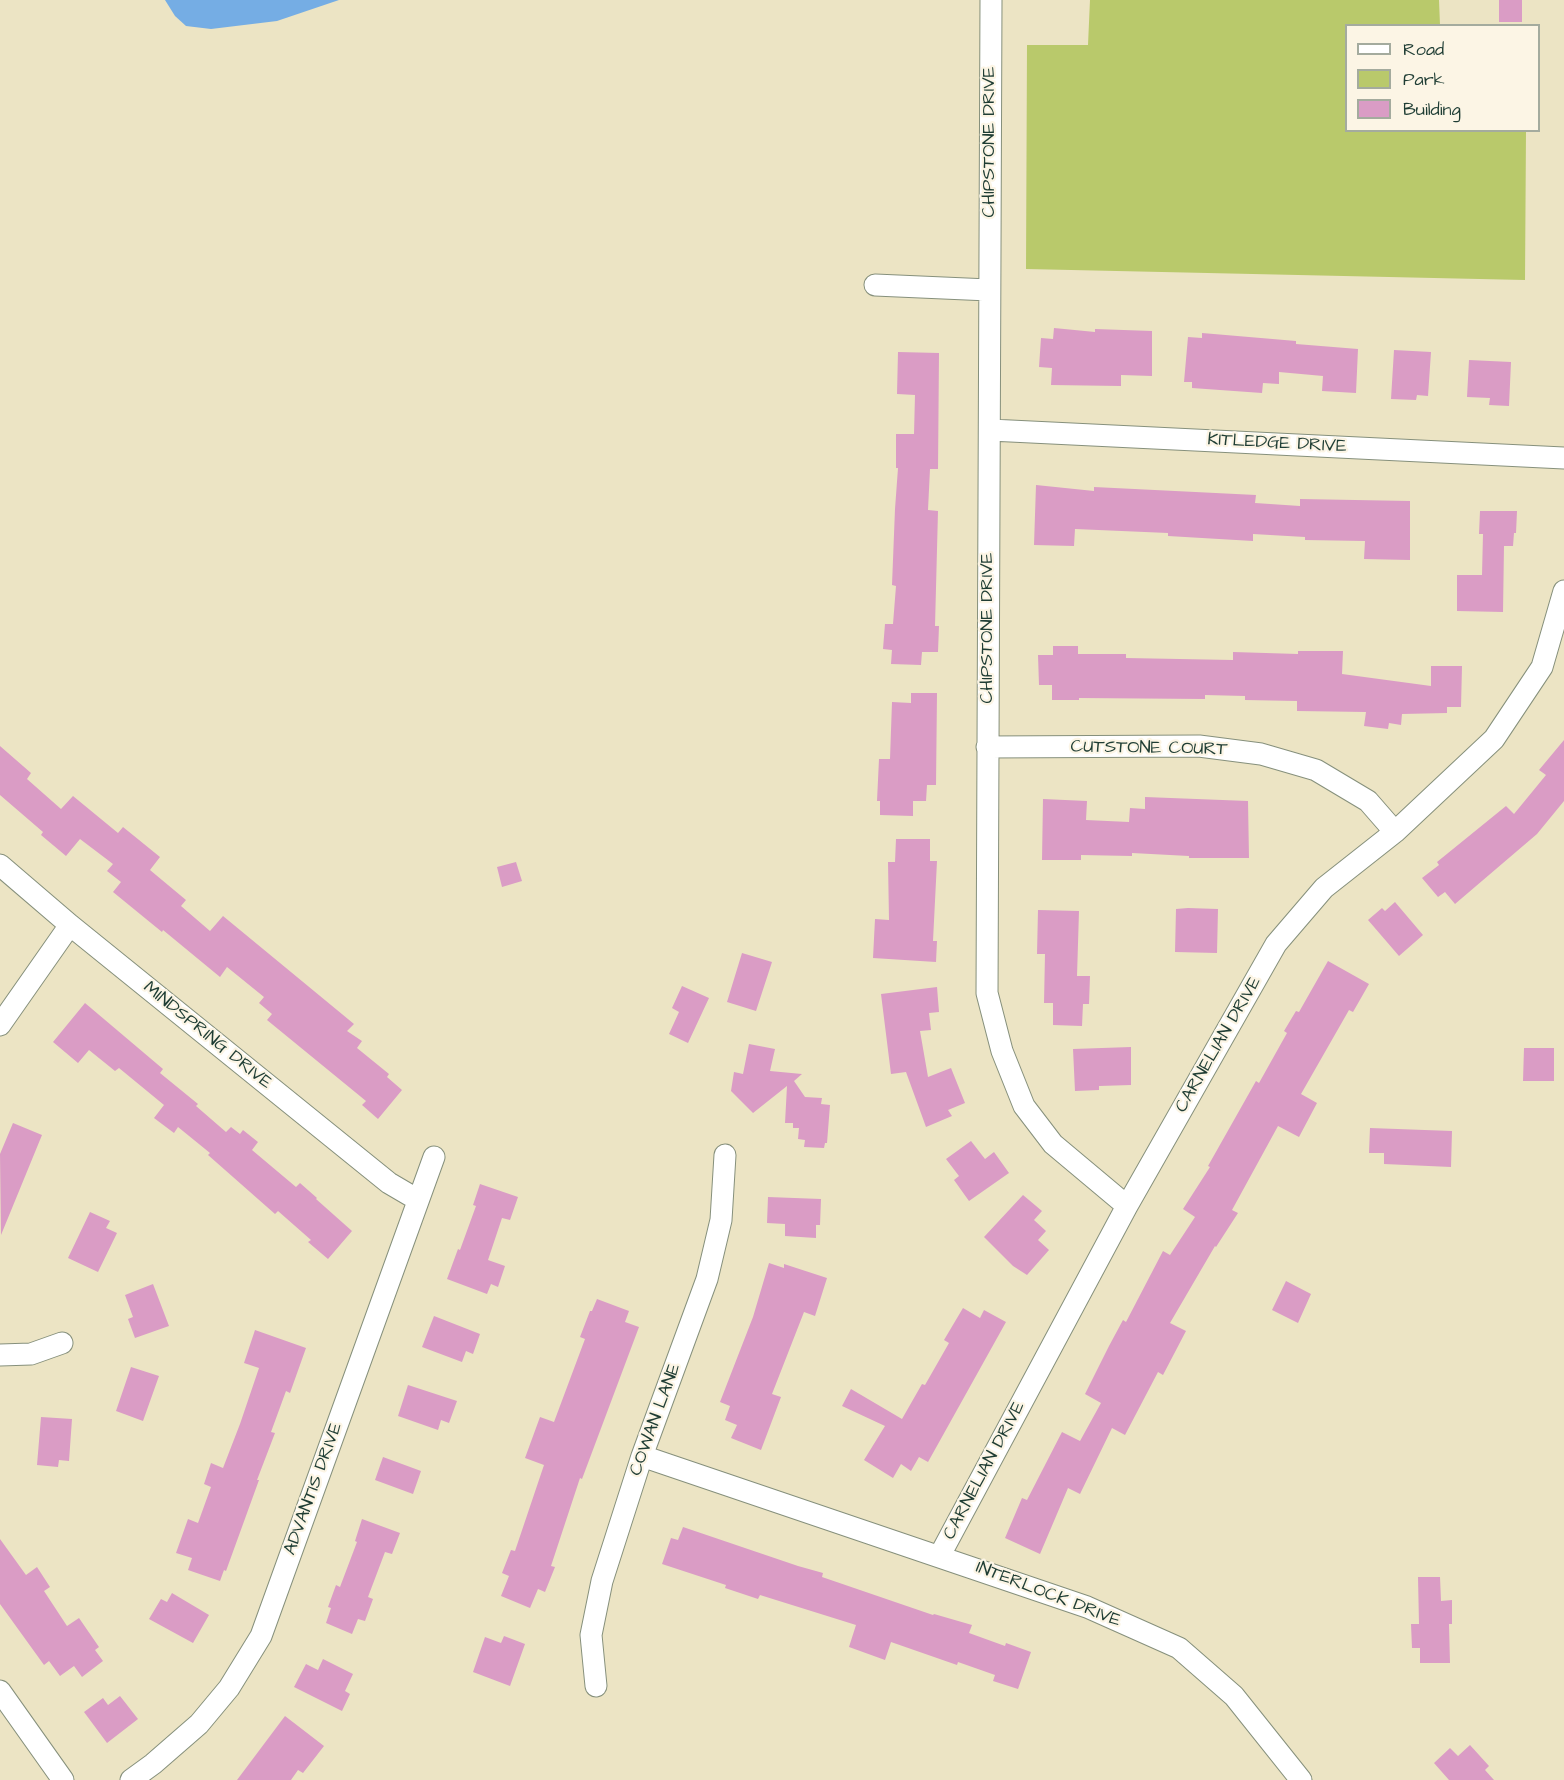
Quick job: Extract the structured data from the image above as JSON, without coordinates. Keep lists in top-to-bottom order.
{
  "streets": {
    "street": [
      "CHIPSTONE DRIVE",
      "KITLEDGE DRIVE",
      "CUTSTONE COURT",
      "MINDSPRING DRIVE",
      "CARNELIAN DRIVE",
      "COWAN LANE",
      "ADVANTIS DRIVE",
      "INTERLOCK DRIVE"
    ]
  },
  "crossings": [
    ["CHIPSTONE DRIVE", "KITLEDGE DRIVE"],
    ["CHIPSTONE DRIVE", "CUTSTONE COURT"],
    ["CHIPSTONE DRIVE", "CARNELIAN DRIVE"],
    ["CUTSTONE COURT", "CARNELIAN DRIVE"],
    ["MINDSPRING DRIVE", "ADVANTIS DRIVE"],
    ["CARNELIAN DRIVE", "INTERLOCK DRIVE"],
    ["COWAN LANE", "INTERLOCK DRIVE"]
  ],
  "legend": ["Road", "Park", "Building"]
}
